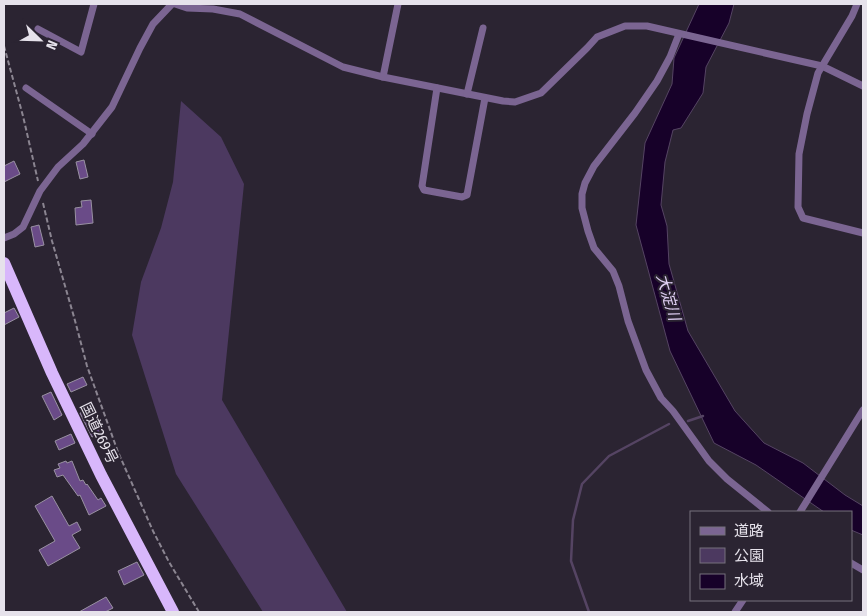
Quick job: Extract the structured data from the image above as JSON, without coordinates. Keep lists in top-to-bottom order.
{
  "streets": {
    "highway": ["国道269号"]
  },
  "water": ["大淀川"],
  "legend": ["道路", "公園", "水域"],
  "north": "bottom right"
}
